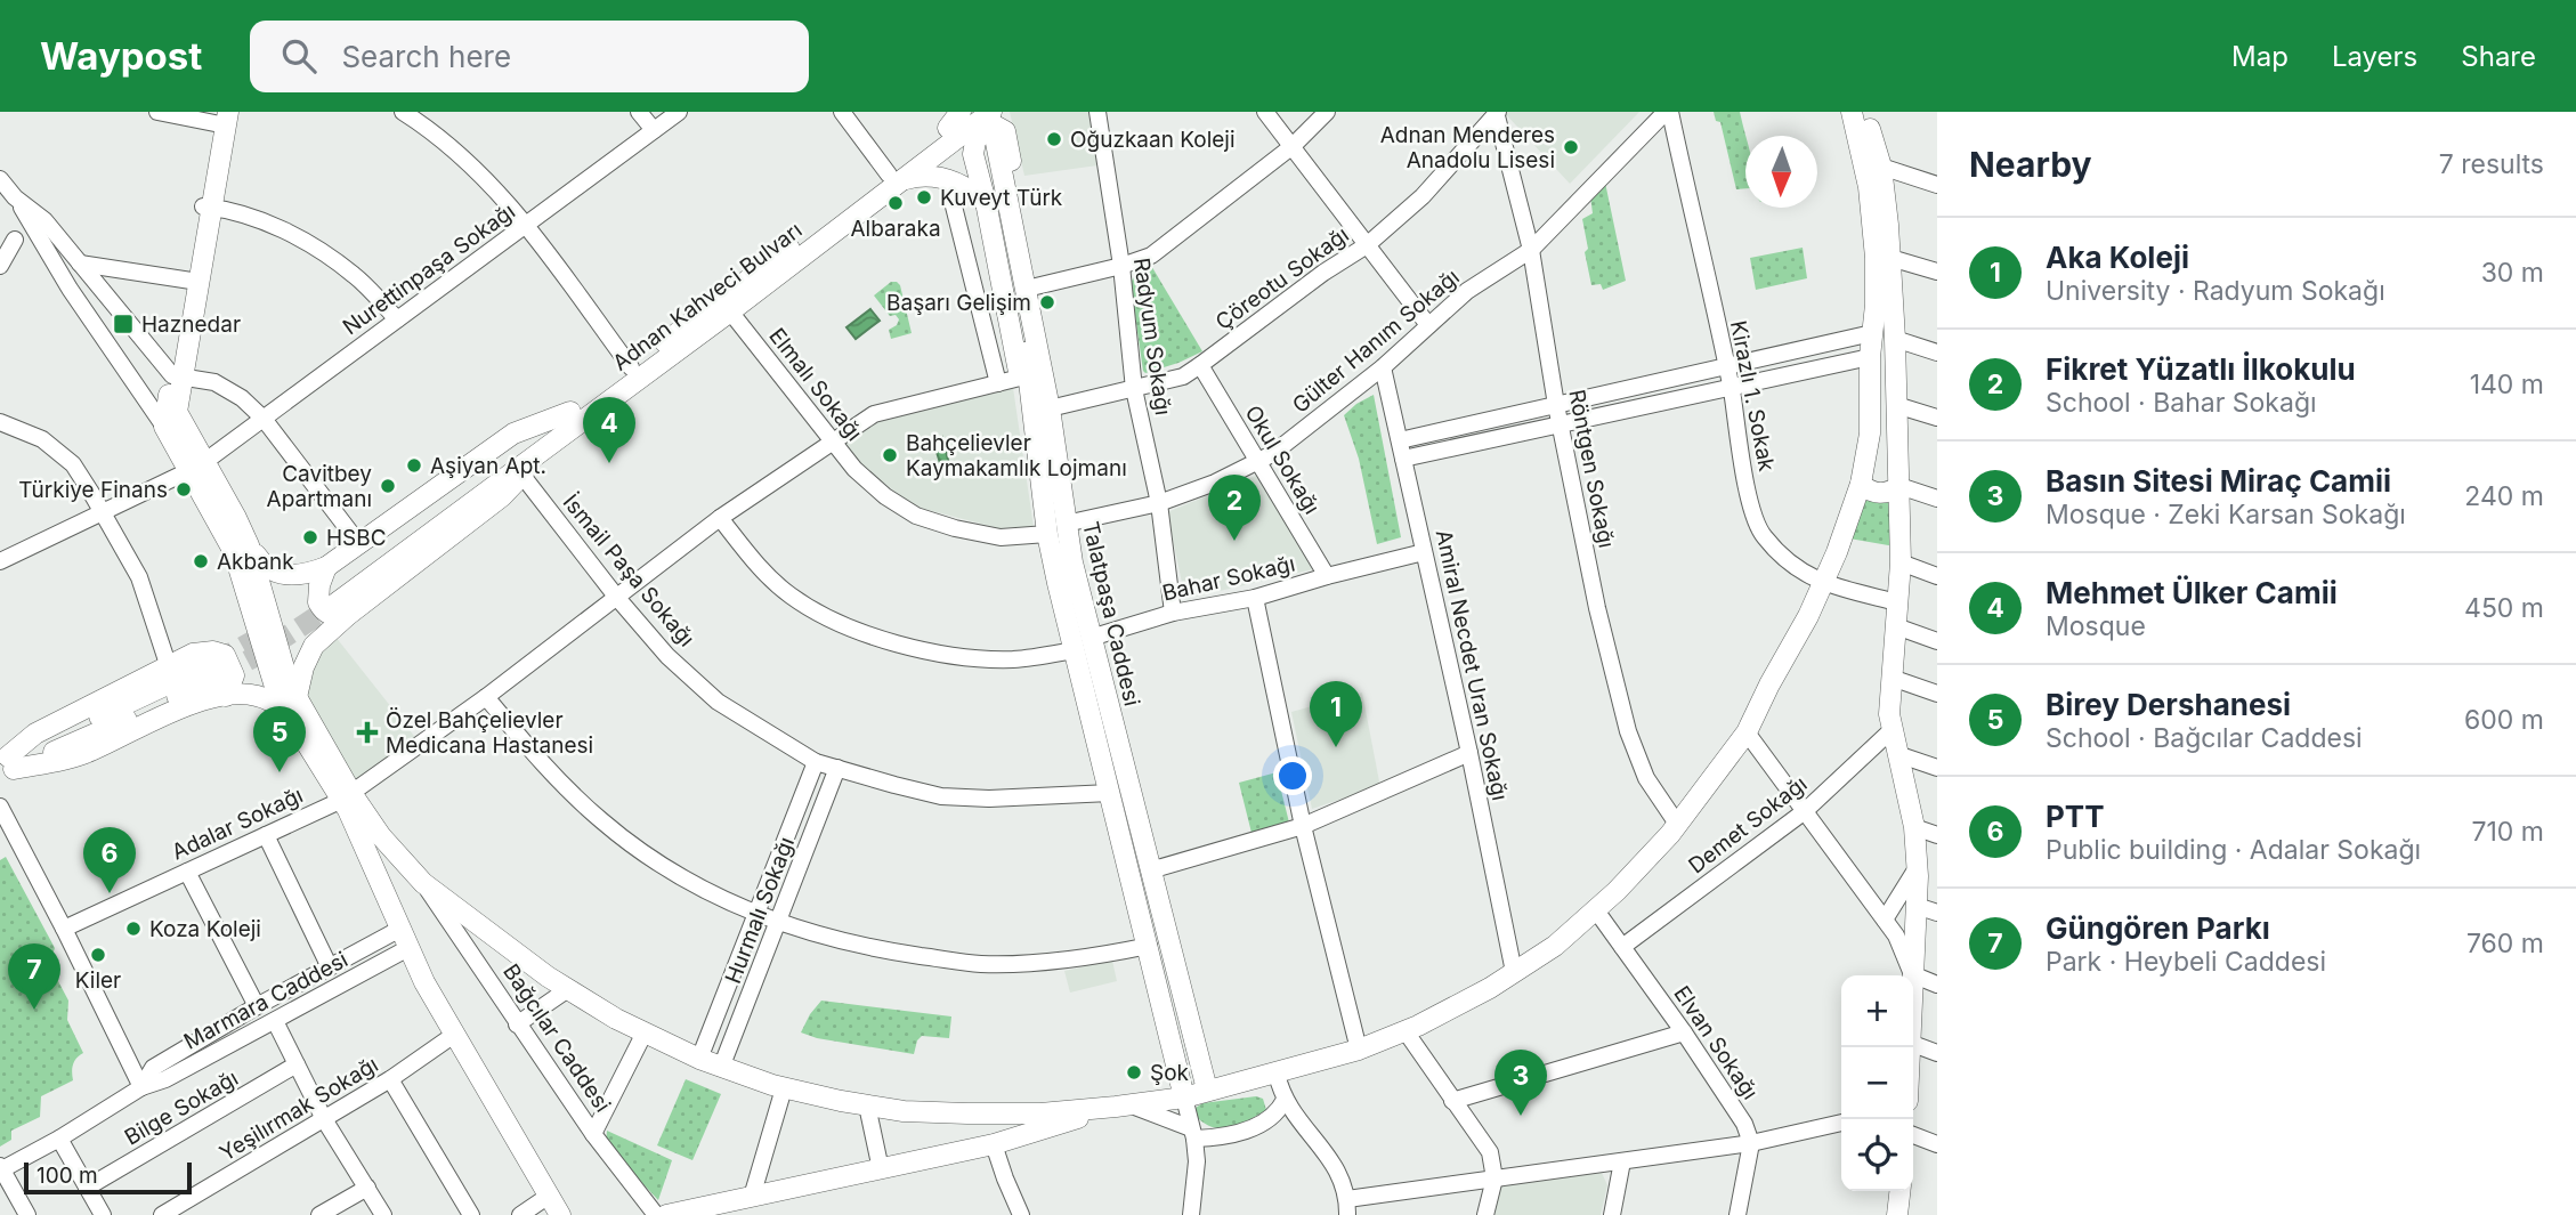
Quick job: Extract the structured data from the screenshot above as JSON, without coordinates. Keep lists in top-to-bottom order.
{
  "streets": {
    "main road": ["Adnan Kahveci Bulvarı", "Talatpaşa Caddesi", "Bağcılar Caddesi"],
    "street": [
      "Nurettinpaşa Sokağı",
      "Çöreotu Sokağı",
      "Radyum Sokağı",
      "Gülter Hanım Sokağı",
      "Elmalı Sokağı",
      "Kirazlı 1. Sokak",
      "Okul Sokağı",
      "Röntgen Sokağı",
      "İsmail Paşa Sokağı",
      "Bahar Sokağı",
      "Amiral Necdet Uran Sokağı",
      "Adalar Sokağı",
      "Demet Sokağı",
      "Hurmalı Sokağı",
      "Marmara Caddesi",
      "Elvan Sokağı",
      "Bilge Sokağı",
      "Yeşilırmak Sokağı"
    ]
  },
  "crossings": [
    ["Nurettinpaşa Sokağı", "Bağcılar Caddesi"],
    ["Çöreotu Sokağı", "Radyum Sokağı"],
    ["Çöreotu Sokağı", "Okul Sokağı"],
    ["Çöreotu Sokağı", "Röntgen Sokağı"],
    ["Çöreotu Sokağı", "Talatpaşa Caddesi"],
    ["Adnan Kahveci Bulvarı", "Elmalı Sokağı"],
    ["Radyum Sokağı", "Gülter Hanım Sokağı"],
    ["Radyum Sokağı", "Bahar Sokağı"],
    ["Gülter Hanım Sokağı", "Elmalı Sokağı"],
    ["Gülter Hanım Sokağı", "Kirazlı 1. Sokak"],
    ["Gülter Hanım Sokağı", "Okul Sokağı"],
    ["Gülter Hanım Sokağı", "Röntgen Sokağı"],
    ["Gülter Hanım Sokağı", "Talatpaşa Caddesi"],
    ["Gülter Hanım Sokağı", "Amiral Necdet Uran Sokağı"],
    ["Elmalı Sokağı", "Talatpaşa Caddesi"],
    ["Elmalı Sokağı", "Adalar Sokağı"],
    ["Okul Sokağı", "Bahar Sokağı"],
    ["İsmail Paşa Sokağı", "Talatpaşa Caddesi"],
    ["İsmail Paşa Sokağı", "Adalar Sokağı"],
    ["İsmail Paşa Sokağı", "Hurmalı Sokağı"],
    ["Bahar Sokağı", "Talatpaşa Caddesi"],
    ["Bahar Sokağı", "Amiral Necdet Uran Sokağı"],
    ["Talatpaşa Caddesi", "Adalar Sokağı"],
    ["Adalar Sokağı", "Bağcılar Caddesi"],
    ["Demet Sokağı", "Elvan Sokağı"],
    ["Marmara Caddesi", "Bağcılar Caddesi"],
    ["Bağcılar Caddesi", "Yeşilırmak Sokağı"]
  ],
  "places": {
    "other": [
      "Oğuzkaan Koleji",
      "Adnan Menderes Anadolu Lisesi",
      "Kuveyt Türk",
      "Albaraka",
      "Başarı Gelişim",
      "Bahçelievler Kaymakamlık Lojmanı",
      "Aşiyan Apt.",
      "Cavitbey Apartmanı",
      "Türkiye Finans",
      "HSBC",
      "Akbank",
      "Koza Koleji",
      "Kiler",
      "Şok"
    ],
    "transit": ["Haznedar"],
    "health": ["Özel Bahçelievler Medicana Hastanesi"]
  },
  "scale_bar": "100 m",
  "north": "bottom",
  "page": {
    "header": "Waypost",
    "search": "Search here",
    "nav": ["Map", "Layers", "Share"],
    "heading": ["Nearby", "7 results"],
    "list": [
      {
        "mark": "1",
        "name": "Aka Koleji",
        "note": "University · Radyum Sokağı",
        "value": "30 m"
      },
      {
        "mark": "2",
        "name": "Fikret Yüzatlı İlkokulu",
        "note": "School · Bahar Sokağı",
        "value": "140 m"
      },
      {
        "mark": "3",
        "name": "Basın Sitesi Miraç Camii",
        "note": "Mosque · Zeki Karsan Sokağı",
        "value": "240 m"
      },
      {
        "mark": "4",
        "name": "Mehmet Ülker Camii",
        "note": "Mosque",
        "value": "450 m"
      },
      {
        "mark": "5",
        "name": "Birey Dershanesi",
        "note": "School · Bağcılar Caddesi",
        "value": "600 m"
      },
      {
        "mark": "6",
        "name": "PTT",
        "note": "Public building · Adalar Sokağı",
        "value": "710 m"
      },
      {
        "mark": "7",
        "name": "Güngören Parkı",
        "note": "Park · Heybeli Caddesi",
        "value": "760 m"
      }
    ],
    "pins": [
      "4",
      "2",
      "1",
      "5",
      "6",
      "7",
      "3"
    ],
    "map_buttons": ["+", "−"],
    "scale": "100 m"
  }
}
